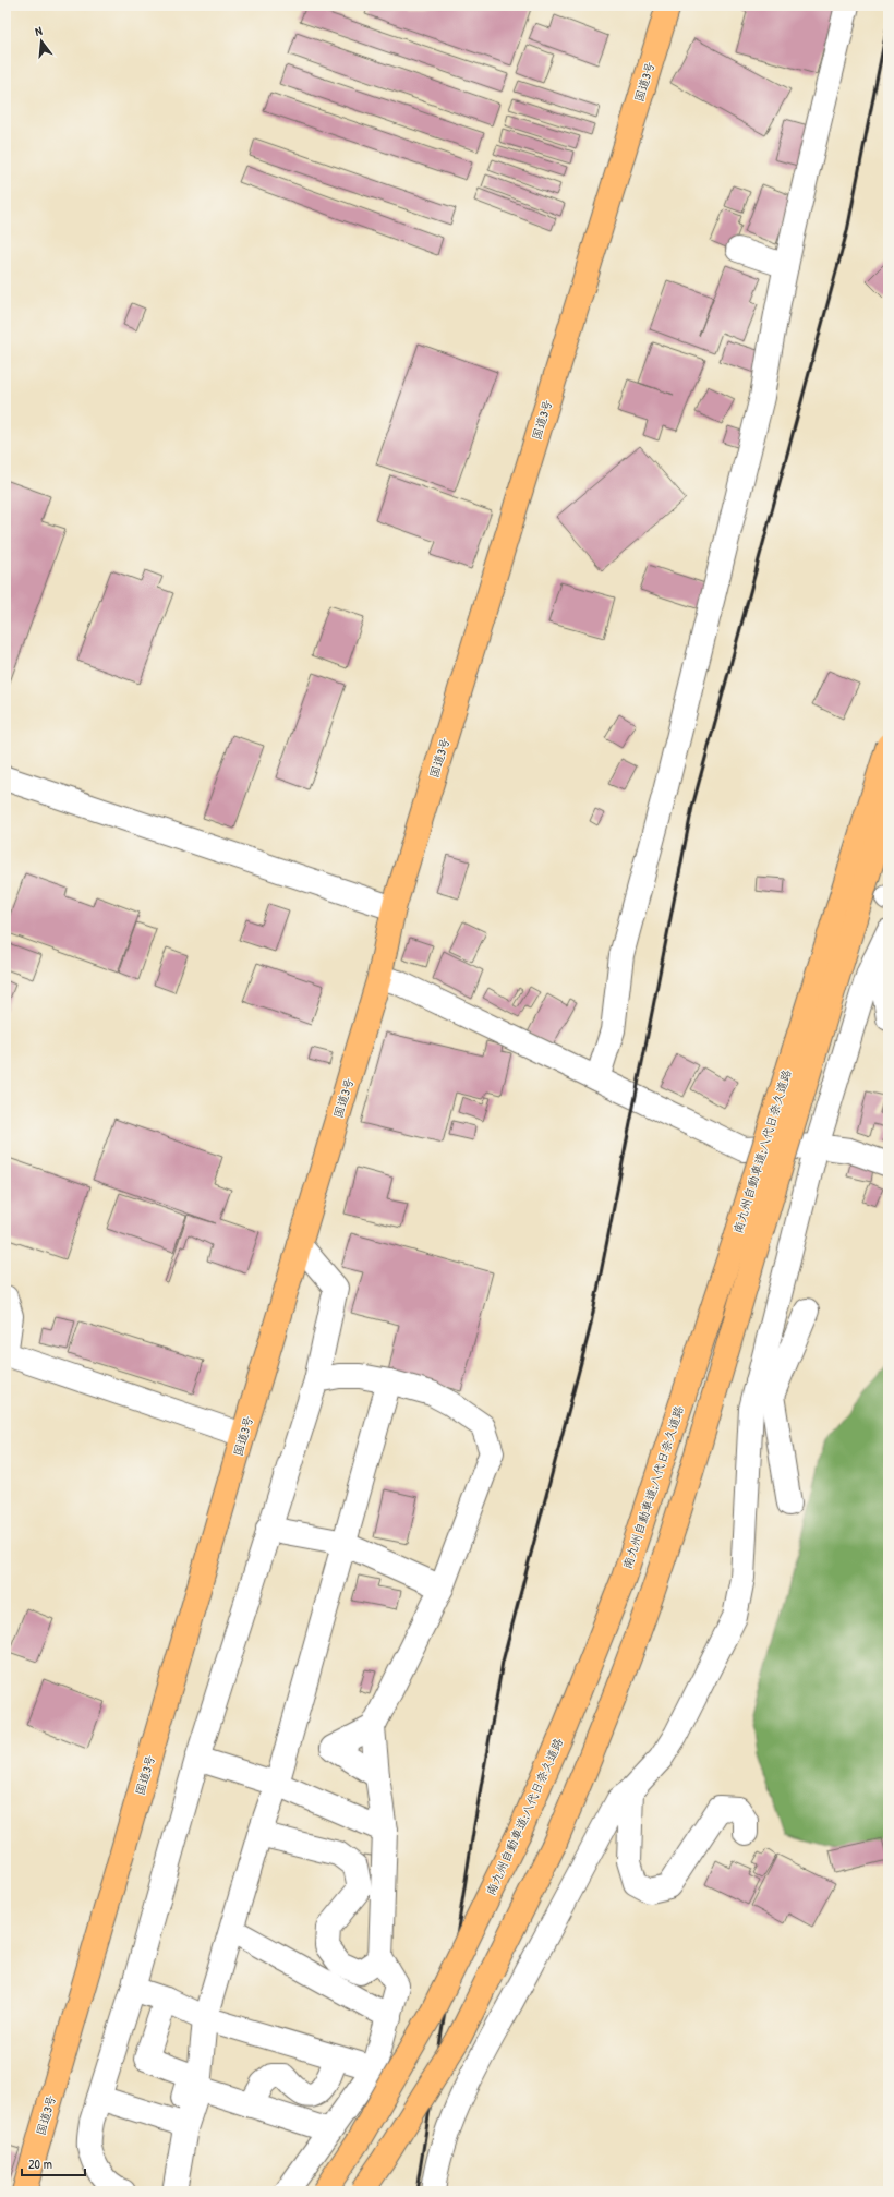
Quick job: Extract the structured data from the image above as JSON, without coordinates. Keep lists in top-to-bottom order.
{
  "streets": {
    "highway": ["国道3号", "南九州自動車道;八代日奈久道路"]
  },
  "scale_bar": "20 m",
  "north": "top"
}
